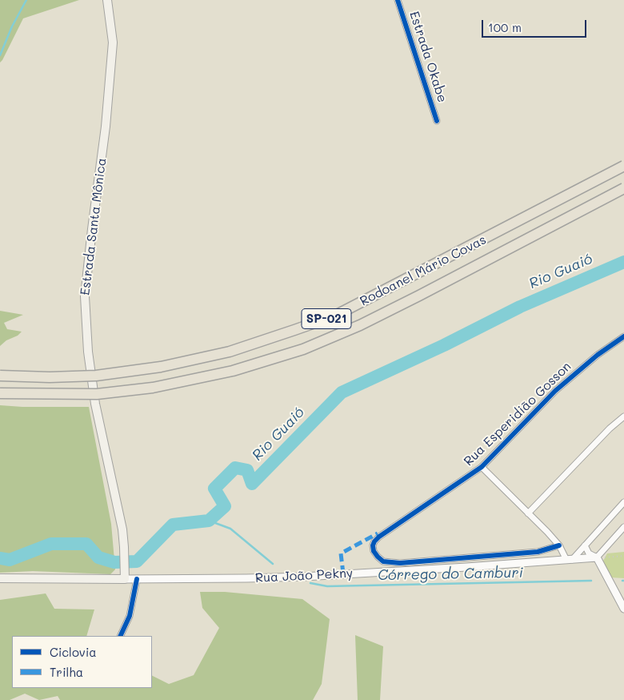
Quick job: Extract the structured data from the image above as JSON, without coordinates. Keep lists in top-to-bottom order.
{
  "streets": {
    "highway": ["Rodoanel Mário Covas", "SP-021"],
    "main road": ["Estrada Santa Mônica", "Rua João Pekny"],
    "street": ["Estrada Okabe", "Rua Esperidião Gosson"]
  },
  "crossings": [
    ["Estrada Santa Mônica", "Rua João Pekny"]
  ],
  "water": ["Rio Guaió", "Córrego do Camburi"],
  "legend": ["Ciclovia", "Trilha"],
  "scale_bar": "100 m"
}
